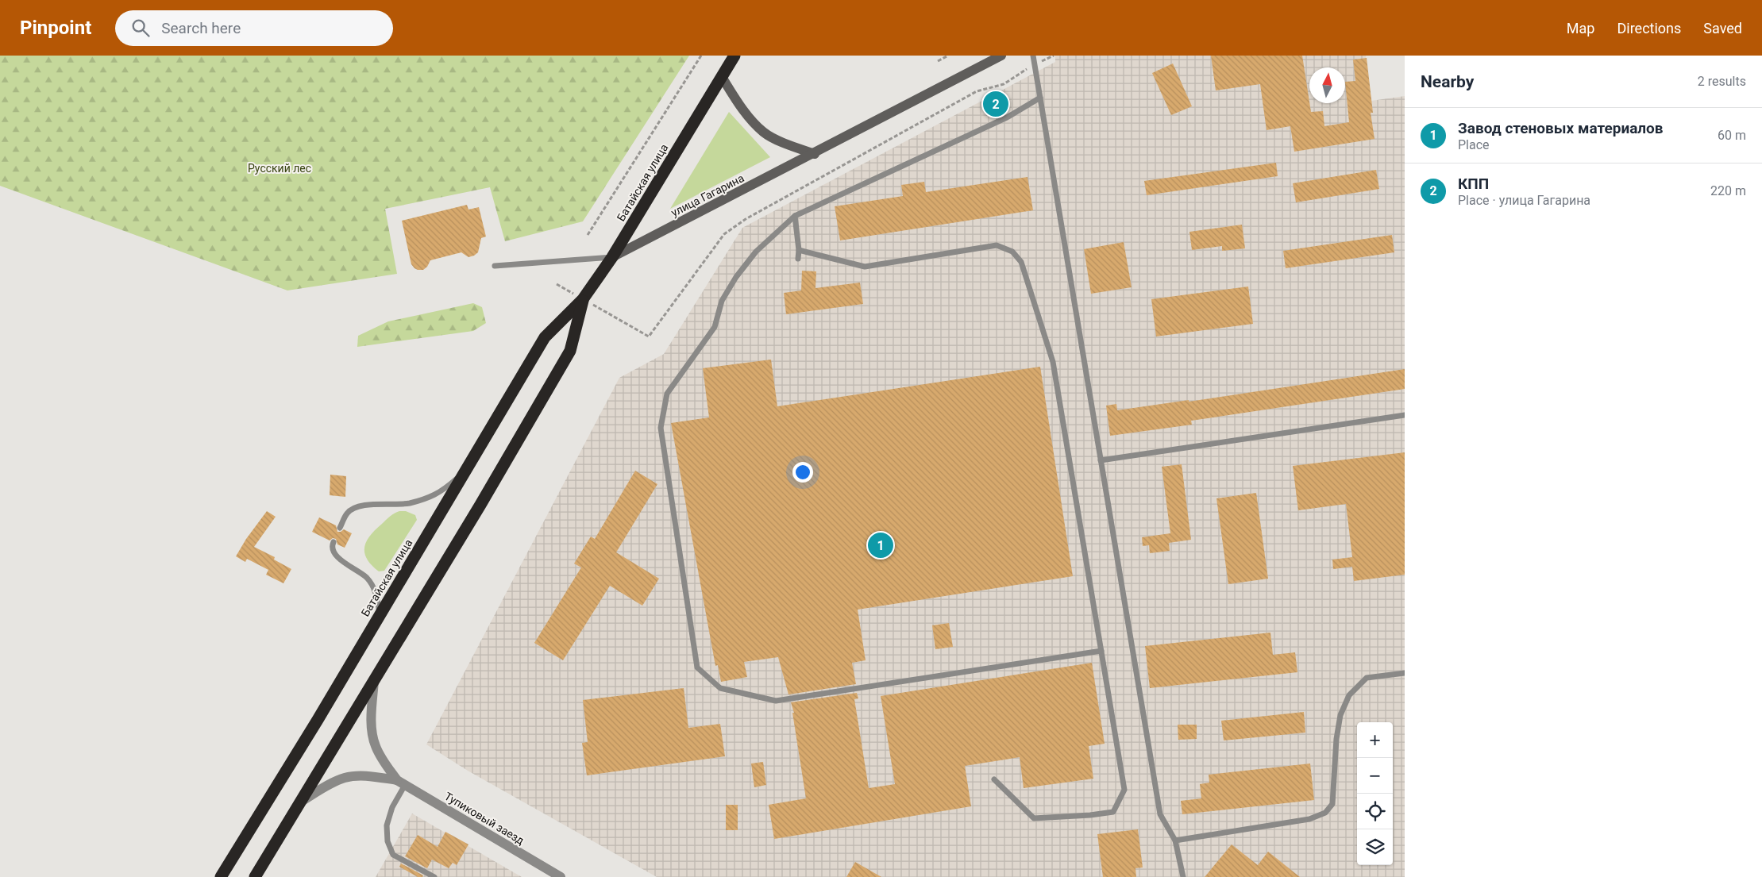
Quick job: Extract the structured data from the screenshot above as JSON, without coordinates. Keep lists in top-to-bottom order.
{
  "streets": {
    "highway": ["Батайская улица"],
    "main road": ["улица Гагарина"],
    "street": ["Тупиковый заезд"]
  },
  "crossings": [
    ["Батайская улица", "улица Гагарина"]
  ],
  "parks": ["Русский лес"],
  "north": "top",
  "page": {
    "header": "Pinpoint",
    "search": "Search here",
    "nav": ["Map", "Directions", "Saved"],
    "heading": ["Nearby", "2 results"],
    "pins": ["2", "1"],
    "list": [
      {
        "mark": "1",
        "name": "Завод стеновых материалов",
        "note": "Place",
        "value": "60 m"
      },
      {
        "mark": "2",
        "name": "КПП",
        "note": "Place · улица Гагарина",
        "value": "220 m"
      }
    ],
    "map_buttons": ["+", "−"]
  }
}
